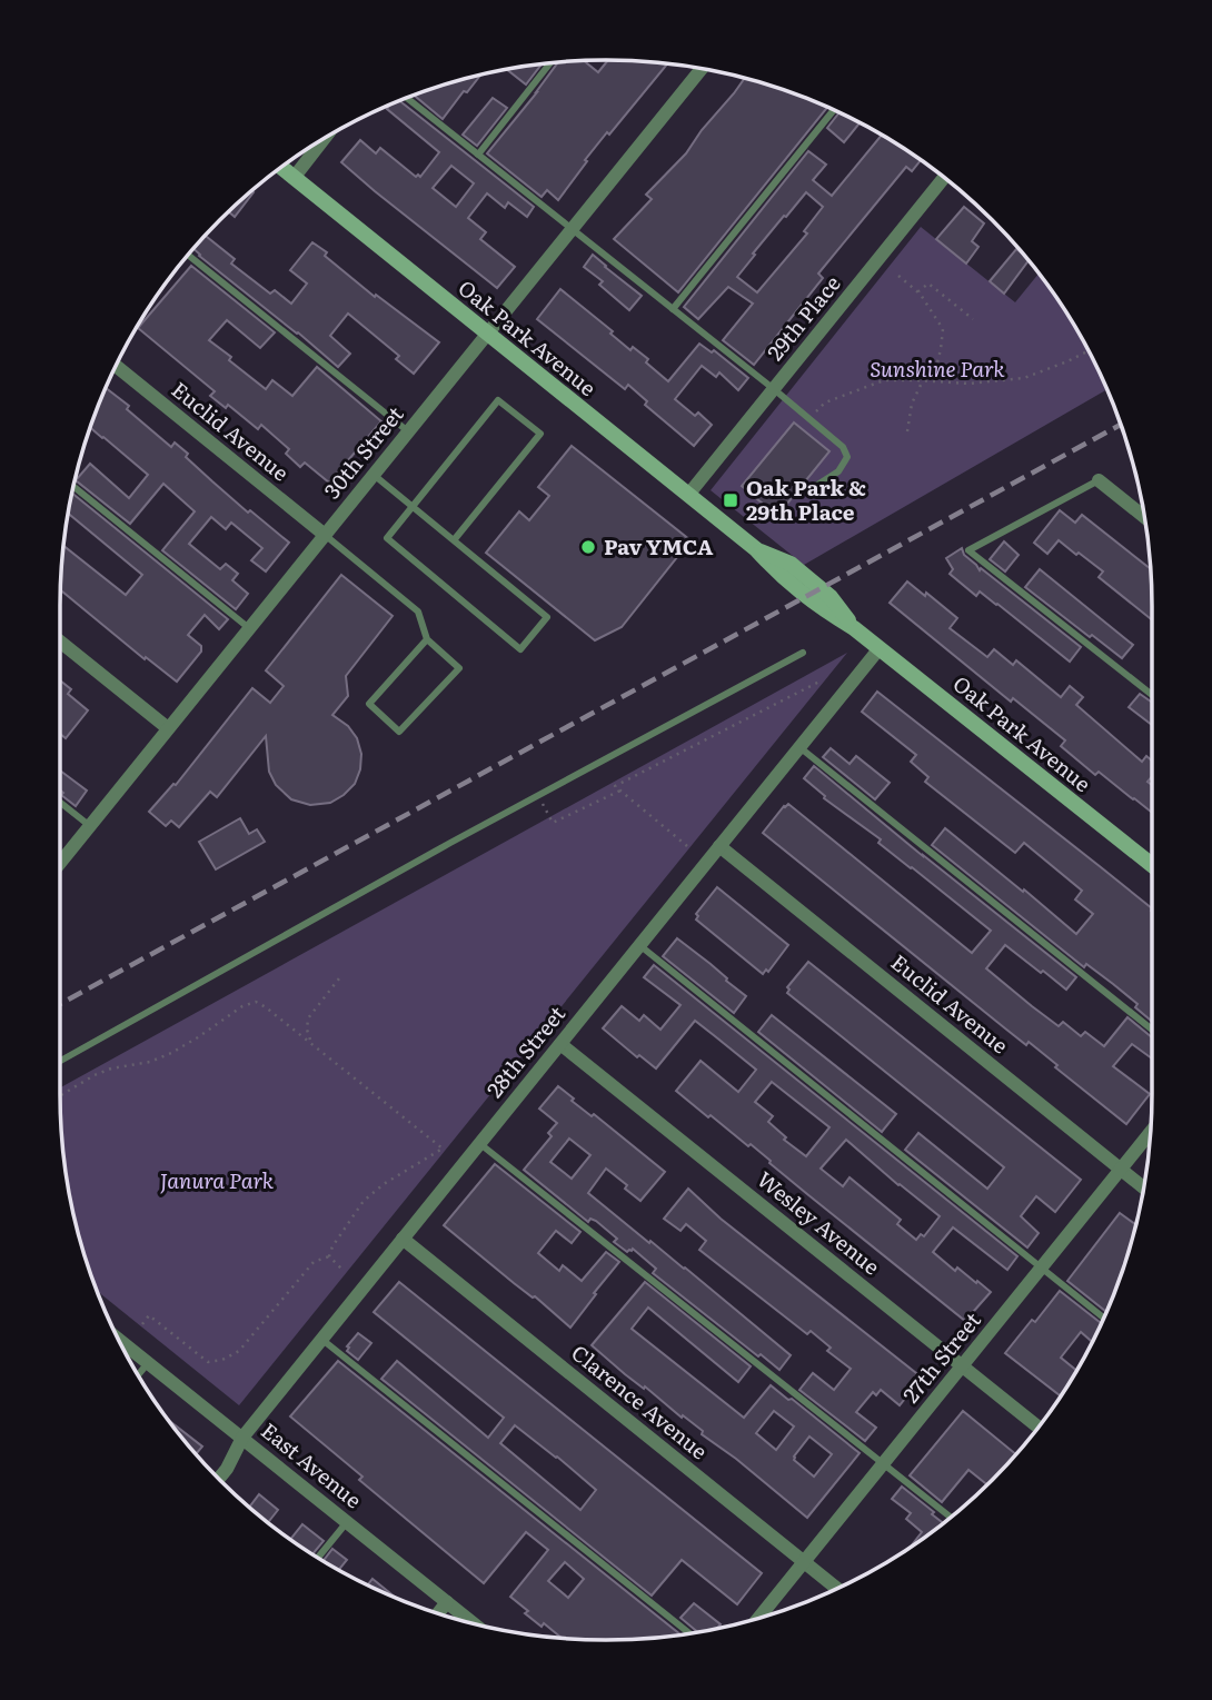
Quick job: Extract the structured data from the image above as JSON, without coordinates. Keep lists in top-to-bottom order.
{
  "streets": {
    "street": [
      "29th Place",
      "Oak Park Avenue",
      "Euclid Avenue",
      "30th Street",
      "28th Street",
      "Wesley Avenue",
      "27th Street",
      "Clarence Avenue",
      "East Avenue"
    ]
  },
  "crossings": [
    ["29th Place", "Oak Park Avenue"],
    ["Oak Park Avenue", "30th Street"],
    ["Oak Park Avenue", "28th Street"],
    ["Euclid Avenue", "30th Street"],
    ["Euclid Avenue", "28th Street"],
    ["Euclid Avenue", "27th Street"],
    ["28th Street", "Wesley Avenue"],
    ["28th Street", "Clarence Avenue"],
    ["28th Street", "East Avenue"],
    ["Wesley Avenue", "27th Street"],
    ["27th Street", "Clarence Avenue"]
  ],
  "parks": ["Sunshine Park", "Janura Park"],
  "places": {
    "transit": ["Oak Park & 29th Place"],
    "other": ["Pav YMCA"]
  }
}
